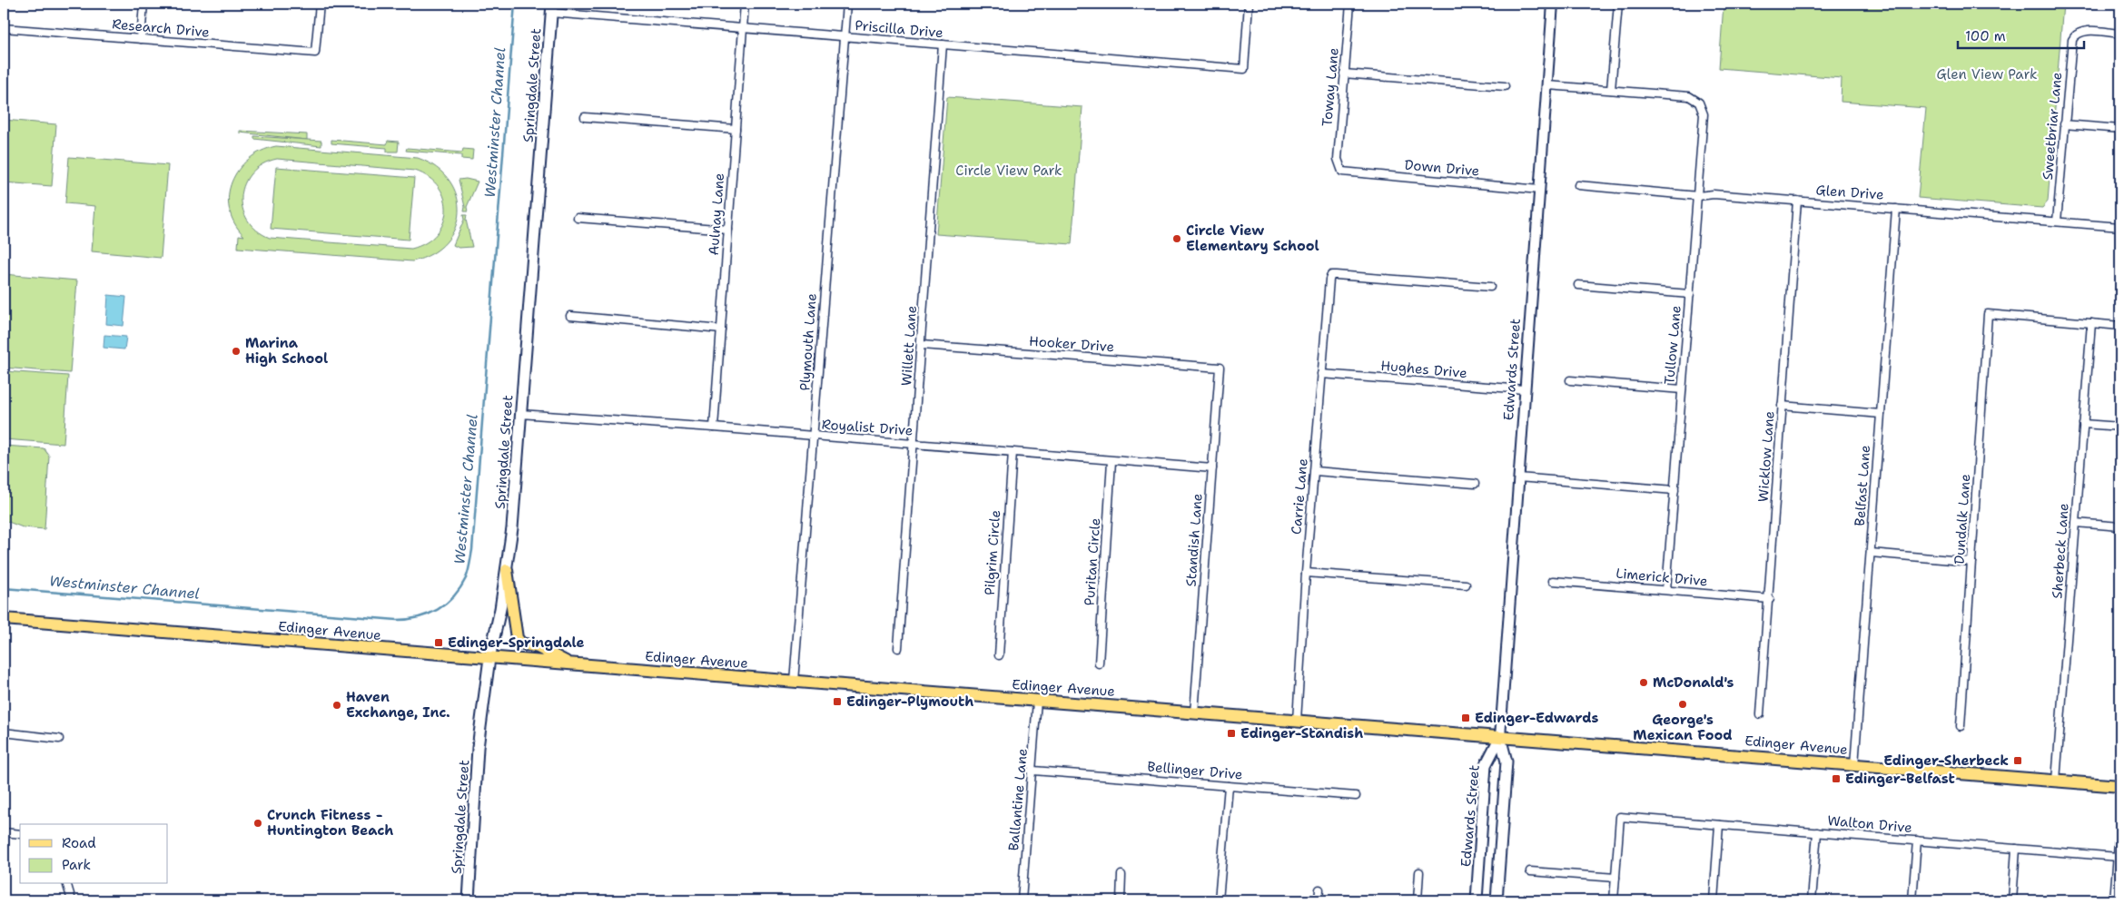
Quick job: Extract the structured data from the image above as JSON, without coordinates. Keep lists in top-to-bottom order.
{
  "streets": {
    "main road": ["Springdale Street", "Edwards Street", "Edinger Avenue"],
    "street": [
      "Research Drive",
      "Priscilla Drive",
      "Toway Lane",
      "Sweetbriar Lane",
      "Down Drive",
      "Glen Drive",
      "Aulnay Lane",
      "Plymouth Lane",
      "Hooker Drive",
      "Tullow Lane",
      "Willett Lane",
      "Hughes Drive",
      "Royalist Drive",
      "Wicklow Lane",
      "Belfast Lane",
      "Carrie Lane",
      "Dundalk Lane",
      "Standish Lane",
      "Sherbeck Lane",
      "Pilgrim Circle",
      "Puritan Circle",
      "Limerick Drive",
      "Bellinger Drive",
      "Ballantine Lane",
      "Walton Drive"
    ]
  },
  "crossings": [
    ["Priscilla Drive", "Springdale Street"],
    ["Priscilla Drive", "Aulnay Lane"],
    ["Priscilla Drive", "Plymouth Lane"],
    ["Priscilla Drive", "Willett Lane"],
    ["Springdale Street", "Royalist Drive"],
    ["Springdale Street", "Edinger Avenue"],
    ["Toway Lane", "Down Drive"],
    ["Sweetbriar Lane", "Glen Drive"],
    ["Down Drive", "Edwards Street"],
    ["Glen Drive", "Tullow Lane"],
    ["Glen Drive", "Wicklow Lane"],
    ["Glen Drive", "Belfast Lane"],
    ["Aulnay Lane", "Royalist Drive"],
    ["Plymouth Lane", "Royalist Drive"],
    ["Plymouth Lane", "Edinger Avenue"],
    ["Hooker Drive", "Willett Lane"],
    ["Hooker Drive", "Standish Lane"],
    ["Tullow Lane", "Limerick Drive"],
    ["Willett Lane", "Royalist Drive"],
    ["Hughes Drive", "Edwards Street"],
    ["Hughes Drive", "Carrie Lane"],
    ["Edwards Street", "Edinger Avenue"],
    ["Royalist Drive", "Standish Lane"],
    ["Royalist Drive", "Pilgrim Circle"],
    ["Royalist Drive", "Puritan Circle"],
    ["Wicklow Lane", "Limerick Drive"],
    ["Belfast Lane", "Edinger Avenue"],
    ["Carrie Lane", "Edinger Avenue"],
    ["Dundalk Lane", "Sherbeck Lane"],
    ["Standish Lane", "Edinger Avenue"],
    ["Sherbeck Lane", "Edinger Avenue"],
    ["Edinger Avenue", "Ballantine Lane"],
    ["Bellinger Drive", "Ballantine Lane"]
  ],
  "water": ["Westminster Channel"],
  "parks": ["Glen View Park", "Circle View Park"],
  "places": {
    "other": [
      "Circle View Elementary School",
      "Marina High School",
      "McDonald's",
      "George's Mexican Food",
      "Haven Exchange, Inc.",
      "Crunch Fitness - Huntington Beach"
    ],
    "transit": [
      "Edinger-Springdale",
      "Edinger-Plymouth",
      "Edinger-Edwards",
      "Edinger-Standish",
      "Edinger-Sherbeck",
      "Edinger-Belfast"
    ]
  },
  "legend": ["Road", "Park"],
  "scale_bar": "100 m"
}
